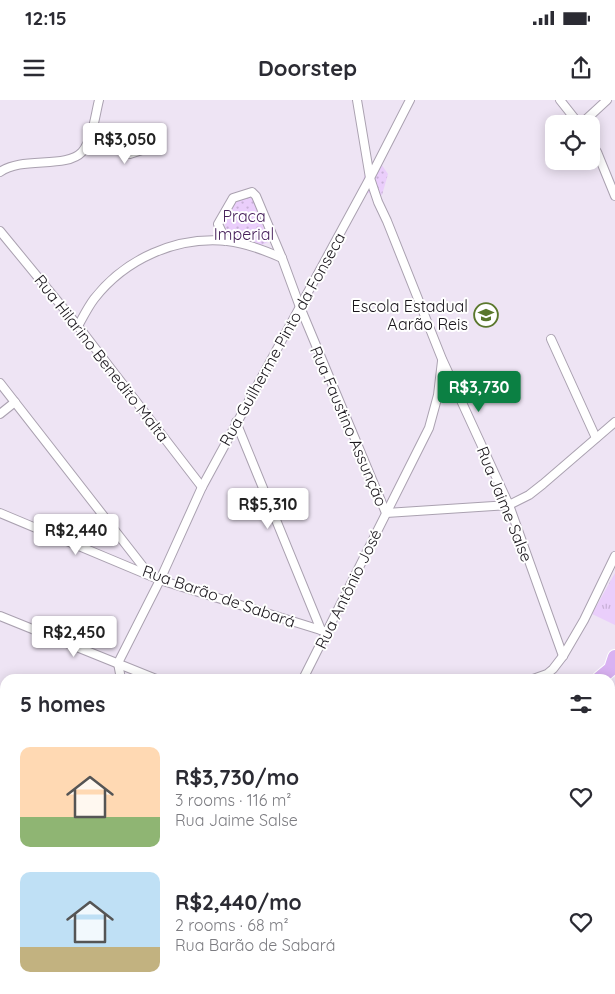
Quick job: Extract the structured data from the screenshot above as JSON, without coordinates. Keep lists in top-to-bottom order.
{
  "streets": {
    "street": [
      "Rua Guilherme Pinto da Fonseca",
      "Rua Hilarino Benedito Malta",
      "Rua Faustino Assunção",
      "Rua Jaime Salse",
      "Rua Antônio José",
      "Rua Barão de Sabará"
    ]
  },
  "crossings": [
    ["Rua Guilherme Pinto da Fonseca", "Rua Hilarino Benedito Malta"],
    ["Rua Guilherme Pinto da Fonseca", "Rua Faustino Assunção"],
    ["Rua Guilherme Pinto da Fonseca", "Rua Jaime Salse"],
    ["Rua Guilherme Pinto da Fonseca", "Rua Barão de Sabará"],
    ["Rua Faustino Assunção", "Rua Antônio José"],
    ["Rua Jaime Salse", "Rua Antônio José"],
    ["Rua Antônio José", "Rua Barão de Sabará"]
  ],
  "parks": ["Praca Imperial"],
  "places": {
    "school or university": ["Escola Estadual Aarão Reis"]
  },
  "page": {
    "status": "12:15",
    "header": "Doorstep",
    "price": [
      "R$3,050",
      "R$3,730",
      "R$5,310",
      "R$2,440",
      "R$2,450"
    ],
    "heading": "5 homes",
    "list": [
      {
        "name": "R$3,730/mo",
        "note": "3 rooms · 116 m² · Rua Jaime Salse"
      },
      {
        "name": "R$2,440/mo",
        "note": "2 rooms · 68 m² · Rua Barão de Sabará"
      }
    ]
  }
}
